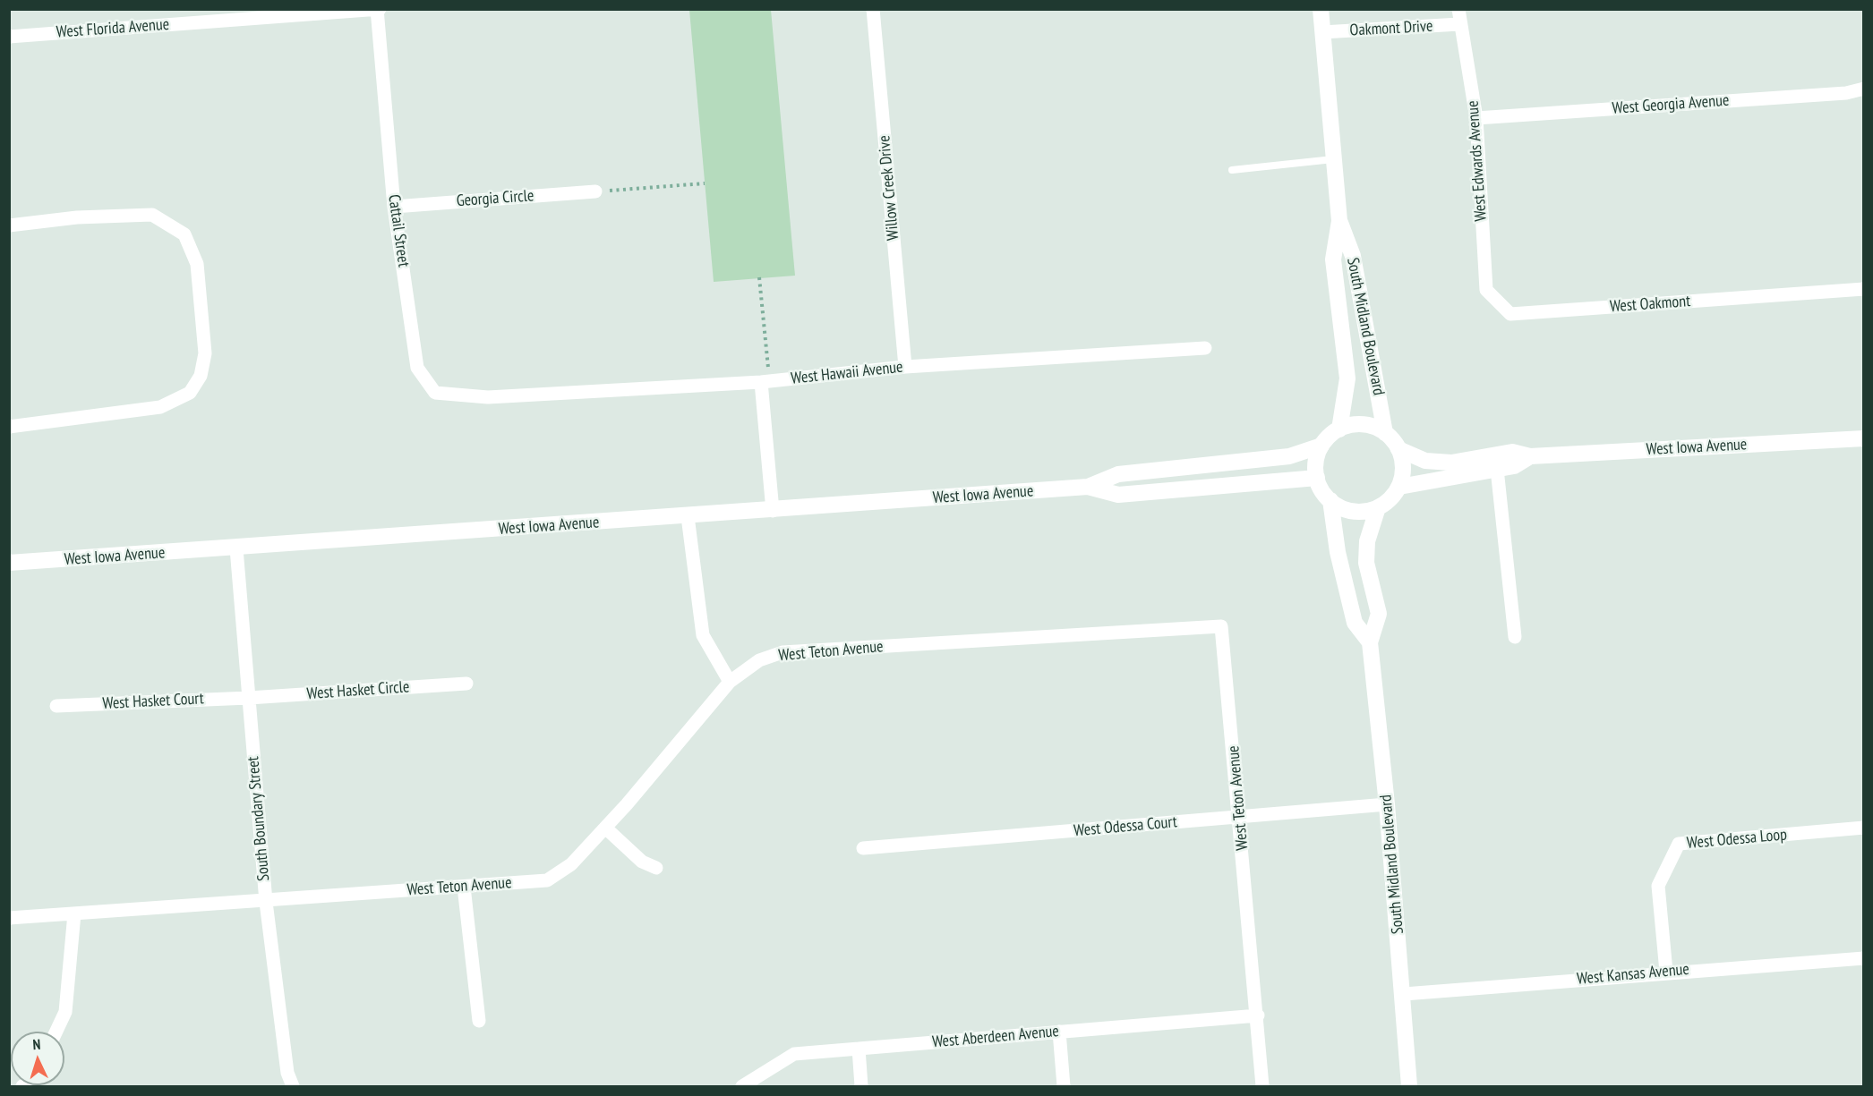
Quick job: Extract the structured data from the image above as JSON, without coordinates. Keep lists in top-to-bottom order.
{
  "streets": {
    "street": [
      "West Florida Avenue",
      "Oakmont Drive",
      "West Georgia Avenue",
      "West Edwards Avenue",
      "Willow Creek Drive",
      "Georgia Circle",
      "Cattail Street",
      "West Oakmont",
      "South Midland Boulevard",
      "West Hawaii Avenue",
      "West Iowa Avenue",
      "West Teton Avenue",
      "West Hasket Circle",
      "West Hasket Court",
      "South Boundary Street",
      "West Odessa Court",
      "West Odessa Loop",
      "West Kansas Avenue",
      "West Aberdeen Avenue"
    ]
  },
  "crossings": [
    ["West Florida Avenue", "Cattail Street"],
    ["Oakmont Drive", "West Edwards Avenue"],
    ["Oakmont Drive", "South Midland Boulevard"],
    ["West Georgia Avenue", "West Edwards Avenue"],
    ["West Edwards Avenue", "West Oakmont"],
    ["Willow Creek Drive", "West Hawaii Avenue"],
    ["Georgia Circle", "Cattail Street"],
    ["Cattail Street", "West Hawaii Avenue"],
    ["South Midland Boulevard", "West Iowa Avenue"],
    ["South Midland Boulevard", "West Odessa Court"],
    ["South Midland Boulevard", "West Kansas Avenue"],
    ["West Iowa Avenue", "South Boundary Street"],
    ["West Teton Avenue", "South Boundary Street"],
    ["West Teton Avenue", "West Odessa Court"],
    ["West Teton Avenue", "West Aberdeen Avenue"],
    ["West Hasket Circle", "West Hasket Court"],
    ["West Hasket Circle", "South Boundary Street"],
    ["West Hasket Court", "South Boundary Street"],
    ["West Odessa Loop", "West Kansas Avenue"]
  ],
  "north": "top"
}
